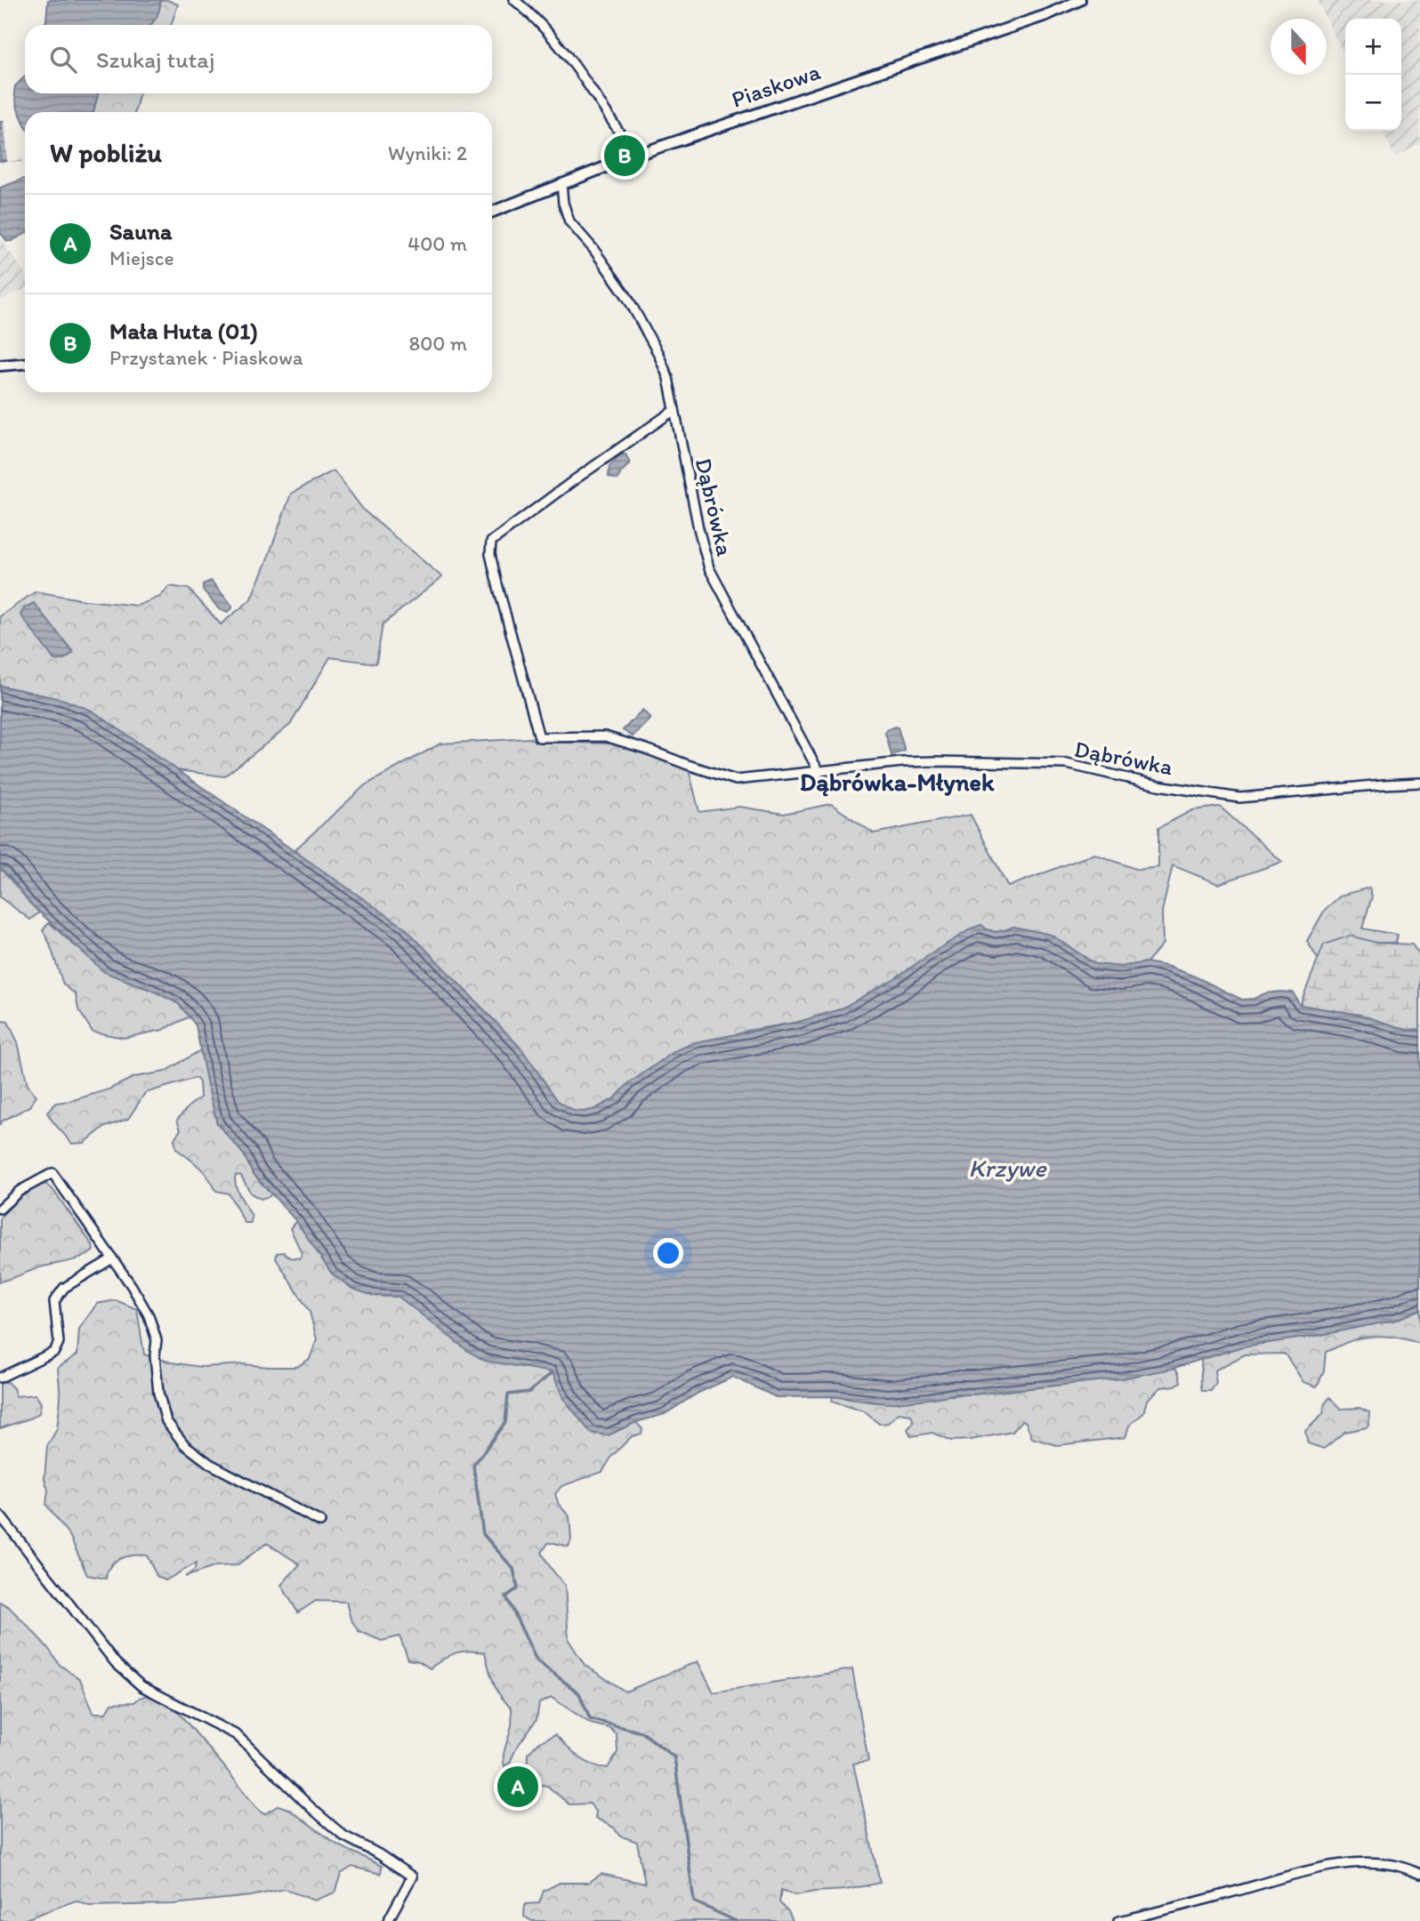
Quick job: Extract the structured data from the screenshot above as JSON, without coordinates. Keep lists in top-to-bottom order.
{
  "streets": {
    "street": ["Piaskowa", "Dąbrówka"]
  },
  "crossings": [
    ["Piaskowa", "Dąbrówka"]
  ],
  "districts": ["Dąbrówka-Młynek"],
  "water": ["Krzywe"],
  "north": "bottom",
  "page": {
    "map_buttons": ["+", "−"],
    "search": "Szukaj tutaj",
    "heading": ["W pobliżu", "Wyniki: 2"],
    "pins": ["B", "A"],
    "list": [
      {
        "mark": "A",
        "name": "Sauna",
        "note": "Miejsce",
        "value": "400 m"
      },
      {
        "mark": "B",
        "name": "Mała Huta (01)",
        "note": "Przystanek · Piaskowa",
        "value": "800 m"
      }
    ]
  }
}
